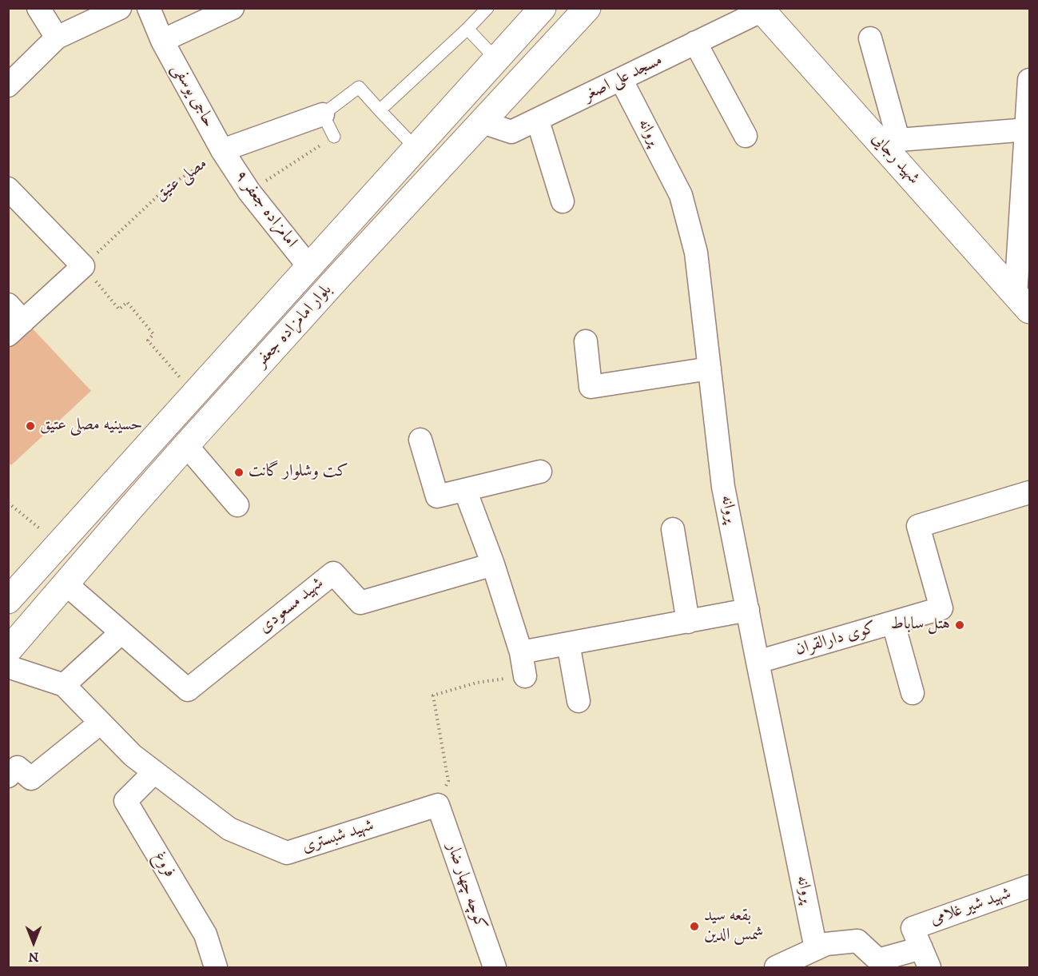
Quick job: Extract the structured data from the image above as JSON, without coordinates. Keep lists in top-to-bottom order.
{
  "streets": {
    "main road": ["شهید رجایی", "بلوار امامزاده جعفر"],
    "street": [
      "مسجد علی اصغر",
      "حاجی یوسفی",
      "پروانه",
      "مصلی عتیق",
      "امامزاده جعفر ۹",
      "شهید مسعودی",
      "کوی دارالقران",
      "شهید شبستری",
      "فروغ",
      "کوچه چهار ضار",
      "شهید شیر غلامی"
    ]
  },
  "crossings": [
    ["مسجد علی اصغر", "پروانه"],
    ["مسجد علی اصغر", "شهید رجایی"],
    ["مسجد علی اصغر", "بلوار امامزاده جعفر"],
    ["حاجی یوسفی", "مصلی عتیق"],
    ["حاجی یوسفی", "امامزاده جعفر ۹"],
    ["پروانه", "کوی دارالقران"],
    ["پروانه", "شهید شیر غلامی"],
    ["مصلی عتیق", "امامزاده جعفر ۹"],
    ["امامزاده جعفر ۹", "بلوار امامزاده جعفر"],
    ["بلوار امامزاده جعفر", "شهید مسعودی"],
    ["شهید شبستری", "فروغ"],
    ["شهید شبستری", "کوچه چهار ضار"]
  ],
  "places": [
    "حسینیه مصلی عتیق",
    "کت وشلوار گانت",
    "هتل ساباط",
    "بقعه سید شمس الدین"
  ],
  "north": "bottom"
}
